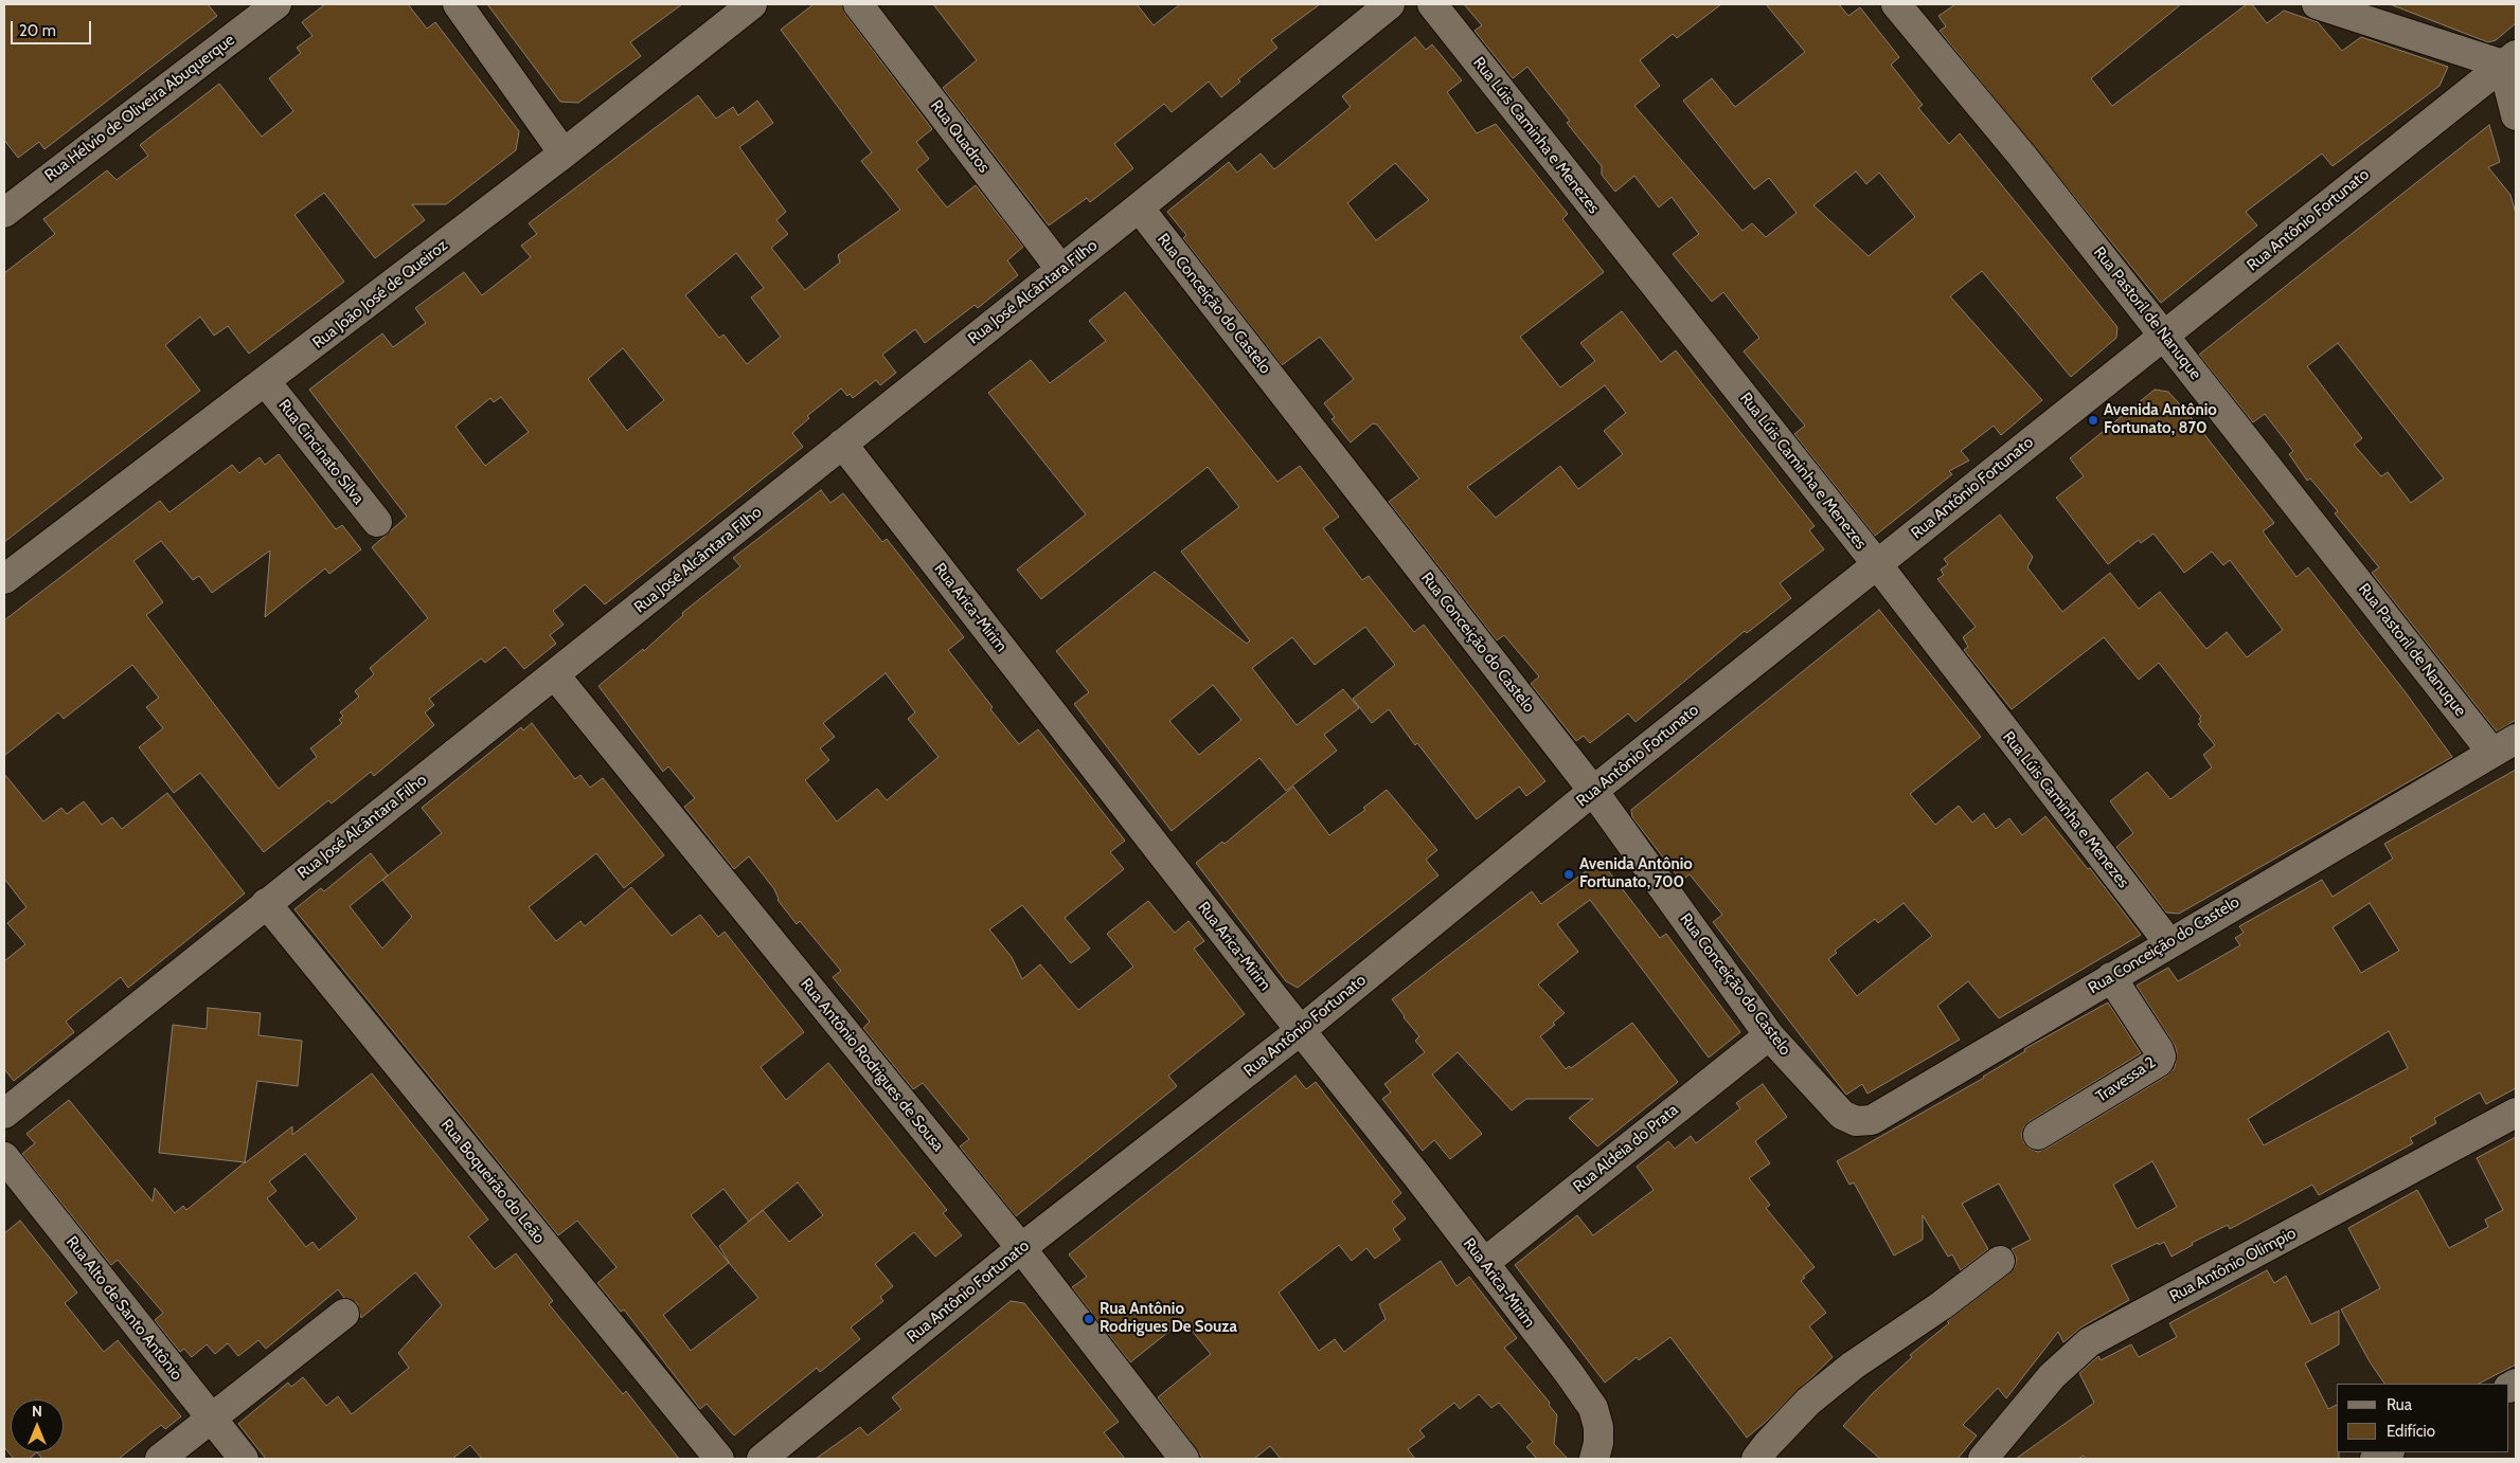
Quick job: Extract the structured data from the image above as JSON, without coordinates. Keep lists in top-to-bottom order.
{
  "streets": {
    "street": [
      "Rua Hélvio de Oliveira Abuquerque",
      "Rua Lúis Caminha e Menezes",
      "Rua Quadros",
      "Rua Antônio Fortunato",
      "Rua José Alcântara Filho",
      "Rua João José de Queiroz",
      "Rua Conceição do Castelo",
      "Rua Pastoril de Nanuque",
      "Rua Cincinato Silva",
      "Rua Arica-Mirim",
      "Rua Antônio Rodrigues de Sousa",
      "Travessa 2",
      "Rua Aldeia do Prata",
      "Rua Boqueirão do Leão",
      "Rua Antônio Olímpio",
      "Rua Alto de Santo Antônio"
    ]
  },
  "crossings": [
    ["Rua Lúis Caminha e Menezes", "Rua Antônio Fortunato"],
    ["Rua Lúis Caminha e Menezes", "Rua Conceição do Castelo"],
    ["Rua Quadros", "Rua José Alcântara Filho"],
    ["Rua Antônio Fortunato", "Rua Conceição do Castelo"],
    ["Rua Antônio Fortunato", "Rua Pastoril de Nanuque"],
    ["Rua Antônio Fortunato", "Rua Arica-Mirim"],
    ["Rua Antônio Fortunato", "Rua Antônio Rodrigues de Sousa"],
    ["Rua José Alcântara Filho", "Rua Conceição do Castelo"],
    ["Rua José Alcântara Filho", "Rua Arica-Mirim"],
    ["Rua José Alcântara Filho", "Rua Antônio Rodrigues de Sousa"],
    ["Rua José Alcântara Filho", "Rua Boqueirão do Leão"],
    ["Rua João José de Queiroz", "Rua Cincinato Silva"],
    ["Rua Conceição do Castelo", "Rua Pastoril de Nanuque"],
    ["Rua Conceição do Castelo", "Travessa 2"],
    ["Rua Conceição do Castelo", "Rua Aldeia do Prata"],
    ["Rua Arica-Mirim", "Rua Aldeia do Prata"]
  ],
  "places": ["Avenida Antônio Fortunato, 870", "Avenida Antônio Fortunato, 700", "Rua Antônio Rodrigues De Souza"],
  "legend": ["Rua", "Edifício"],
  "scale_bar": "20 m",
  "north": "top"
}
